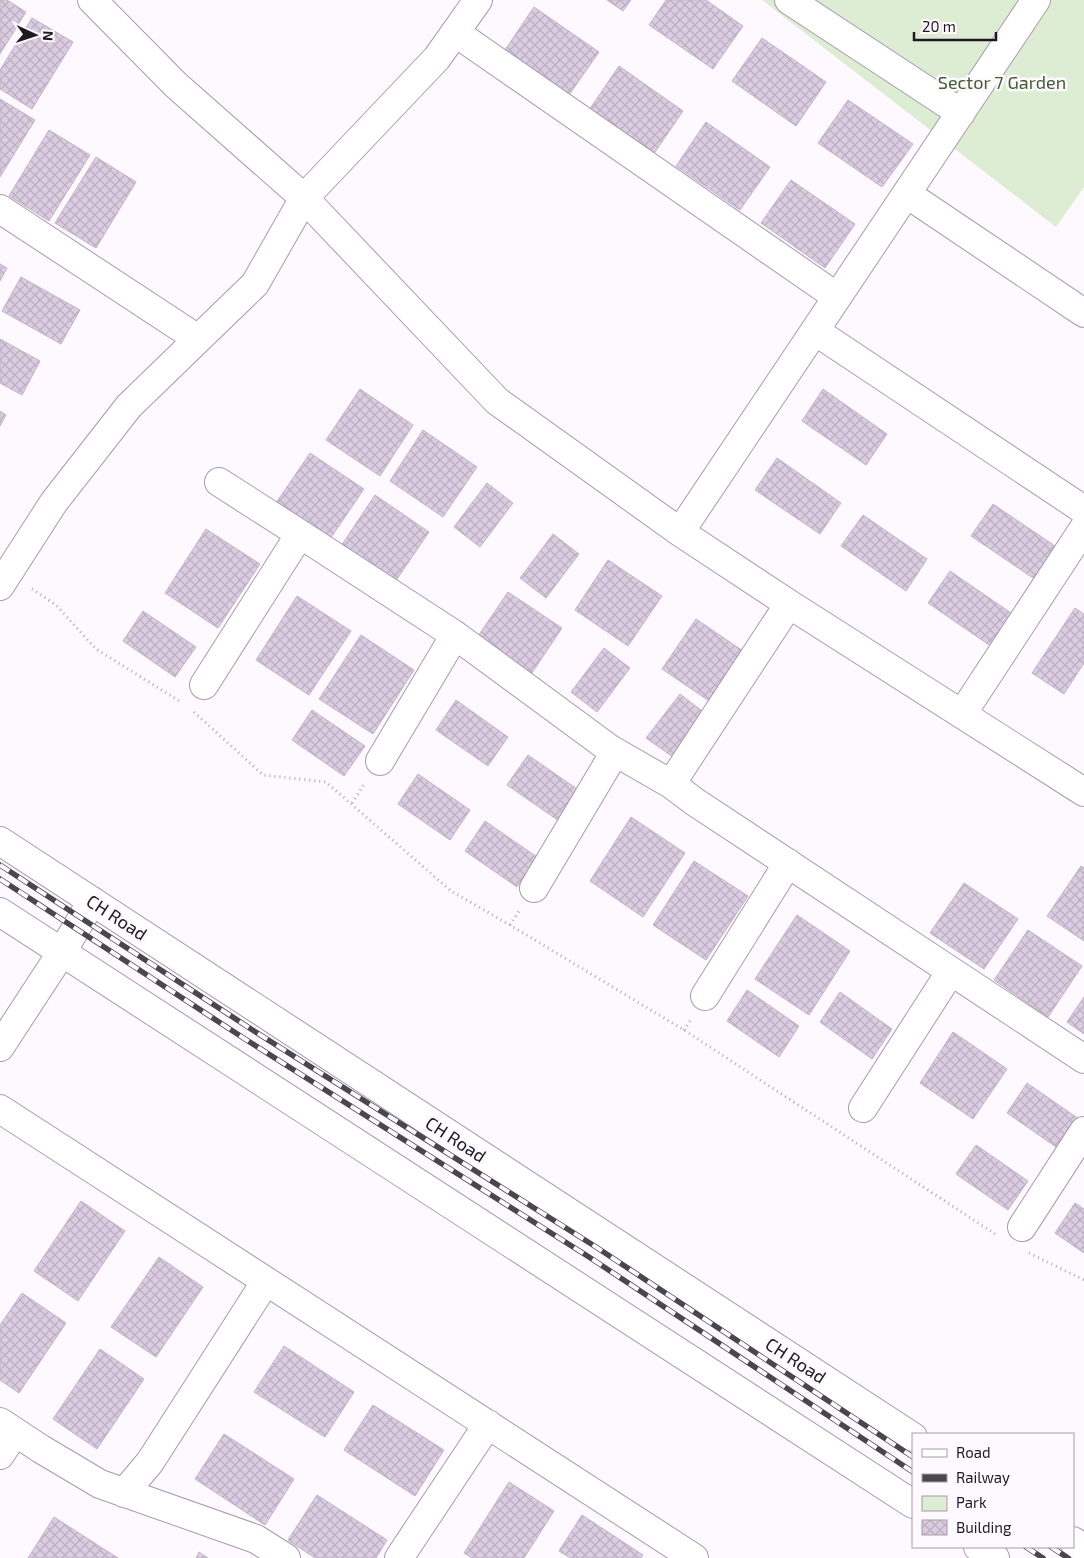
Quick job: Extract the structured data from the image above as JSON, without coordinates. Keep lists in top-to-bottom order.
{
  "streets": {
    "street": ["CH Road"]
  },
  "parks": ["Sector 7 Garden"],
  "legend": [
    "Road",
    "Railway",
    "Park",
    "Building"
  ],
  "scale_bar": "20 m",
  "north": "right"
}
